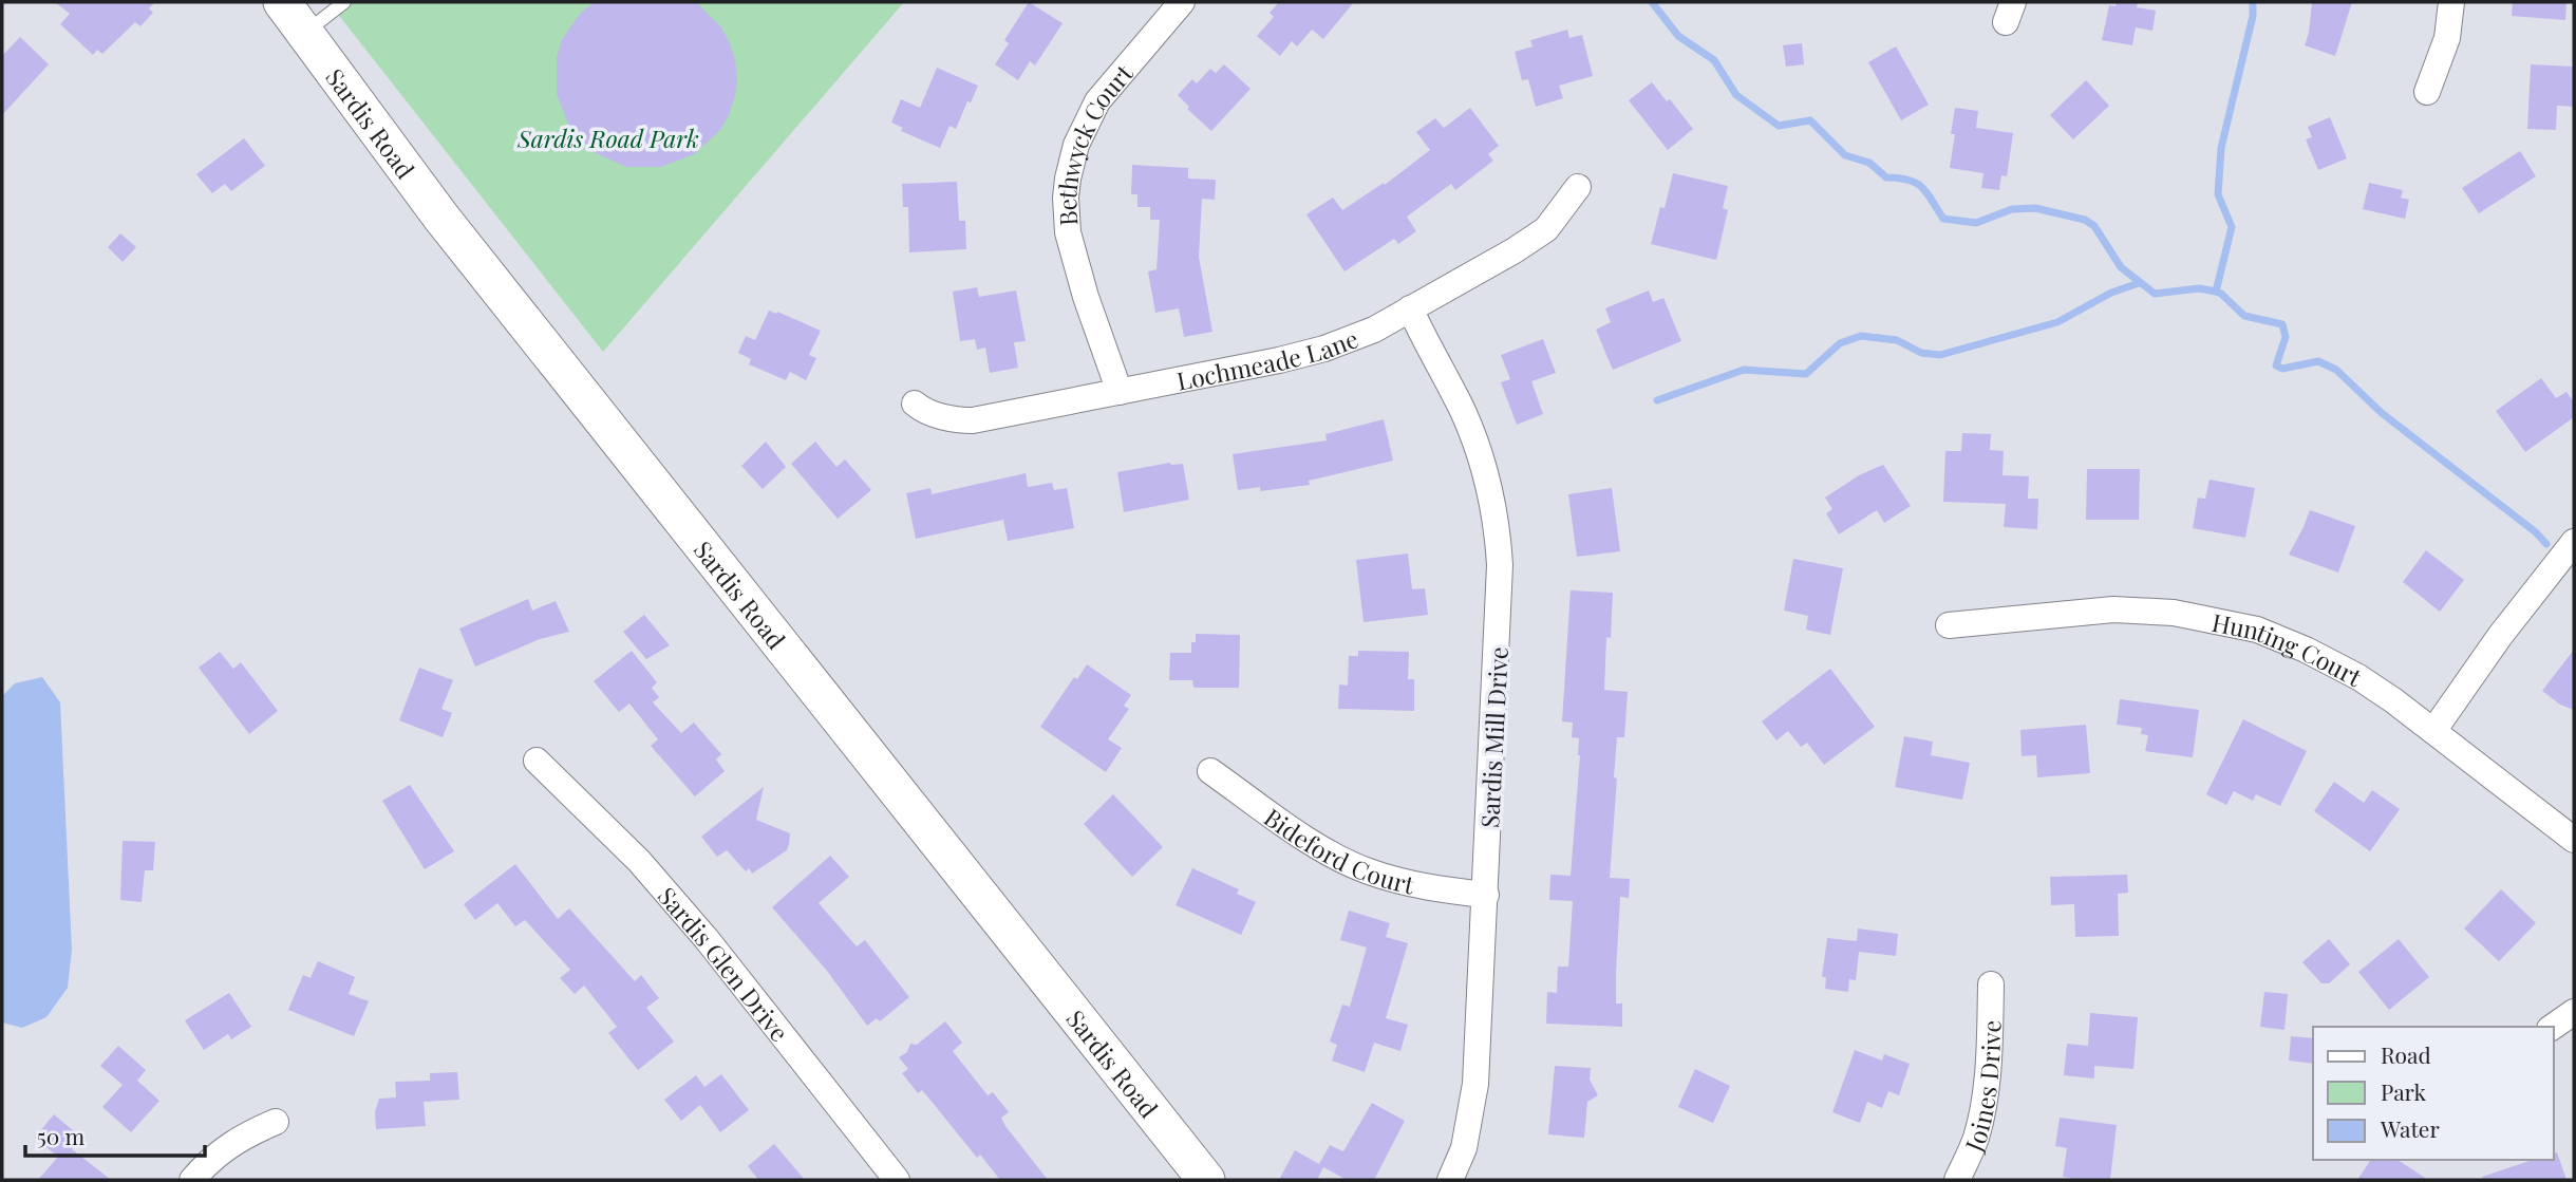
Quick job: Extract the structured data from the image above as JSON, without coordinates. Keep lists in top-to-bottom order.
{
  "streets": {
    "main road": ["Sardis Road"],
    "street": [
      "Bethwyck Court",
      "Lochmeade Lane",
      "Hunting Court",
      "Sardis Mill Drive",
      "Bideford Court",
      "Sardis Glen Drive",
      "Joines Drive"
    ]
  },
  "crossings": [
    ["Bethwyck Court", "Lochmeade Lane"],
    ["Lochmeade Lane", "Sardis Mill Drive"],
    ["Sardis Mill Drive", "Bideford Court"]
  ],
  "parks": ["Sardis Road Park"],
  "legend": ["Road", "Park", "Water"],
  "scale_bar": "50 m"
}
